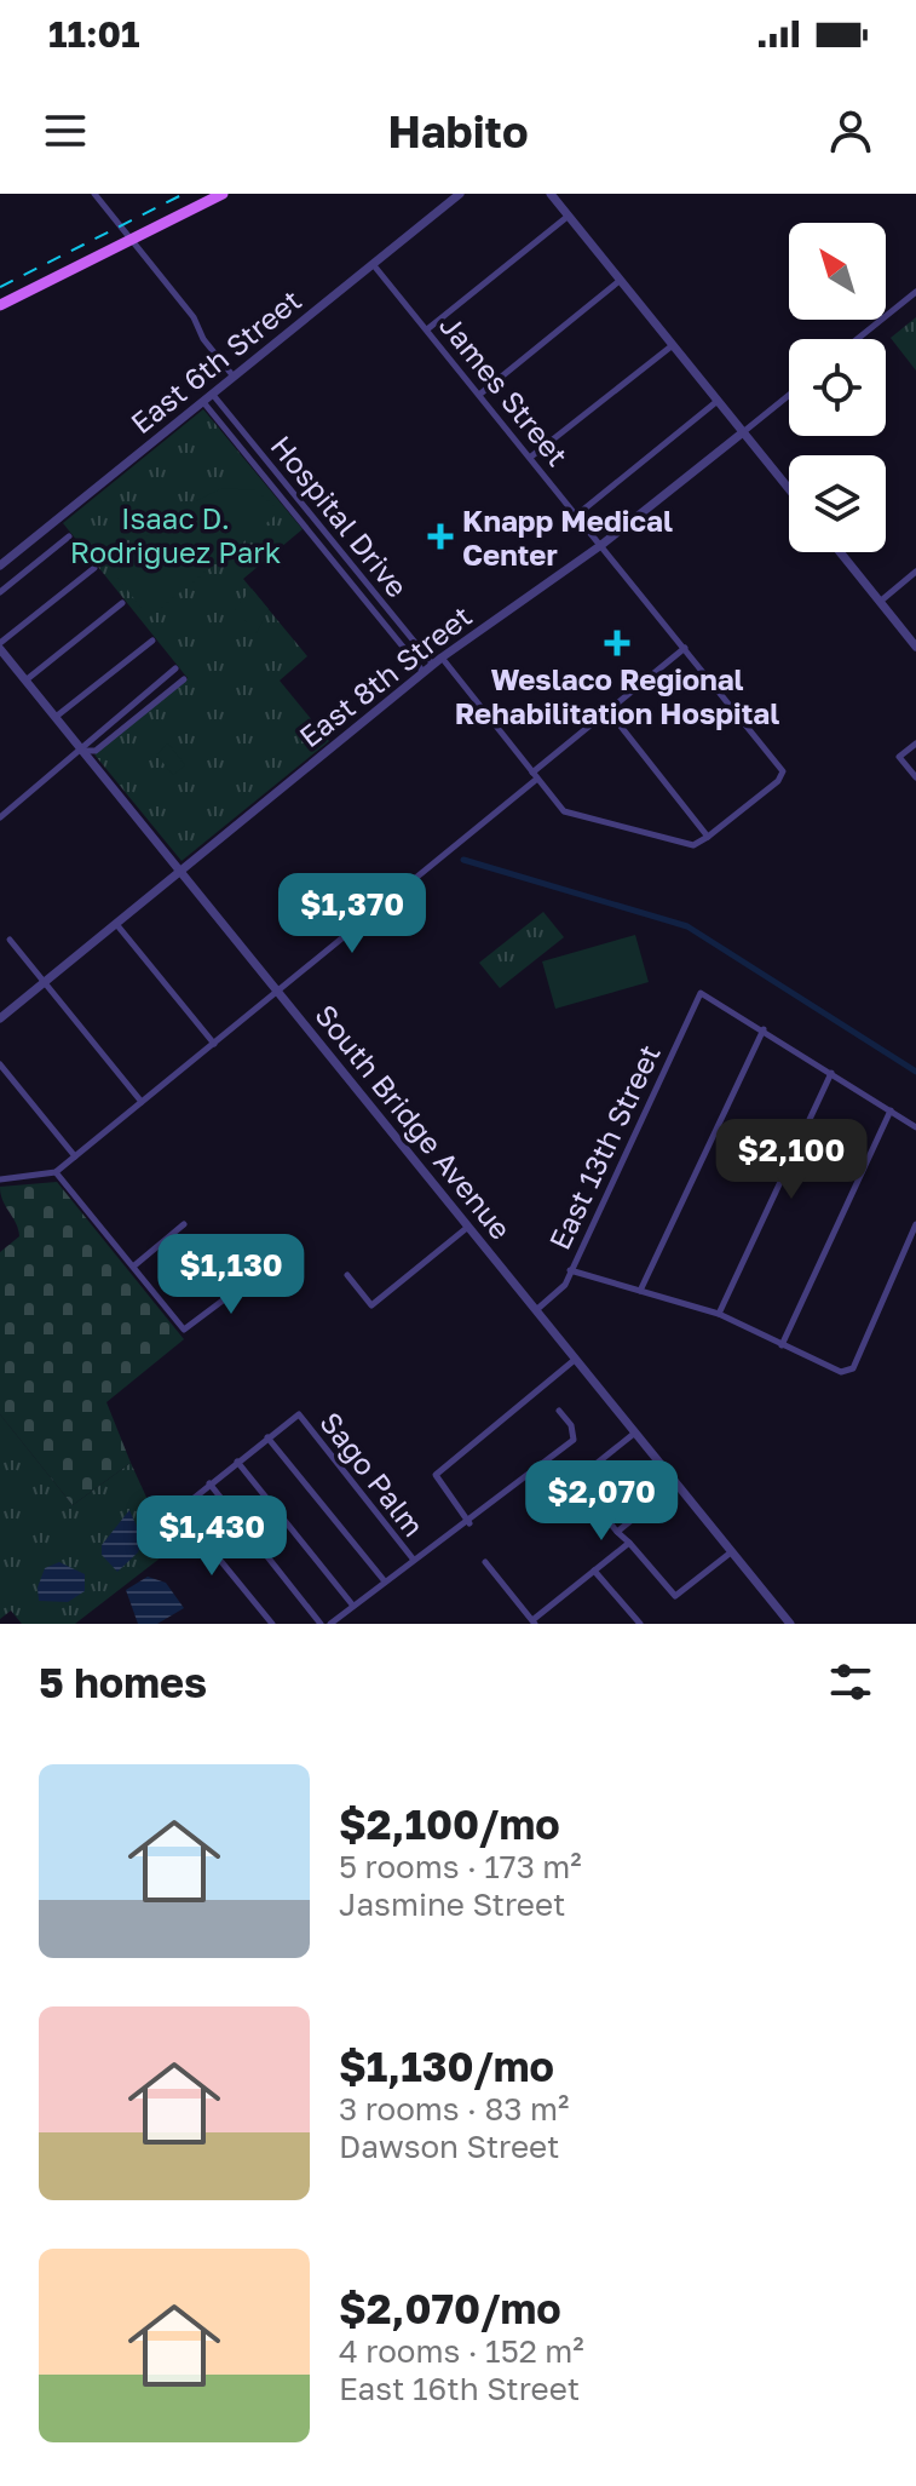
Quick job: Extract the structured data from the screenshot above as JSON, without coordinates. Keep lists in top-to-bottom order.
{
  "streets": {
    "street": [
      "East 6th Street",
      "James Street",
      "Hospital Drive",
      "East 8th Street",
      "South Bridge Avenue",
      "East 13th Street",
      "Sago Palm"
    ]
  },
  "crossings": [
    ["East 6th Street", "James Street"],
    ["East 6th Street", "Hospital Drive"],
    ["James Street", "Hospital Drive"],
    ["James Street", "East 8th Street"],
    ["Hospital Drive", "East 8th Street"],
    ["East 8th Street", "South Bridge Avenue"],
    ["South Bridge Avenue", "East 13th Street"]
  ],
  "parks": ["Isaac D. Rodriguez Park"],
  "places": {
    "health": ["Knapp Medical Center", "Weslaco Regional Rehabilitation Hospital"]
  },
  "north": "top left",
  "page": {
    "status": "11:01",
    "header": "Habito",
    "price": [
      "$1,370",
      "$2,100",
      "$1,130",
      "$2,070",
      "$1,430"
    ],
    "heading": "5 homes",
    "list": [
      {
        "name": "$2,100/mo",
        "note": "5 rooms · 173 m² · Jasmine Street"
      },
      {
        "name": "$1,130/mo",
        "note": "3 rooms · 83 m² · Dawson Street"
      },
      {
        "name": "$2,070/mo",
        "note": "4 rooms · 152 m² · East 16th Street"
      }
    ]
  }
}
